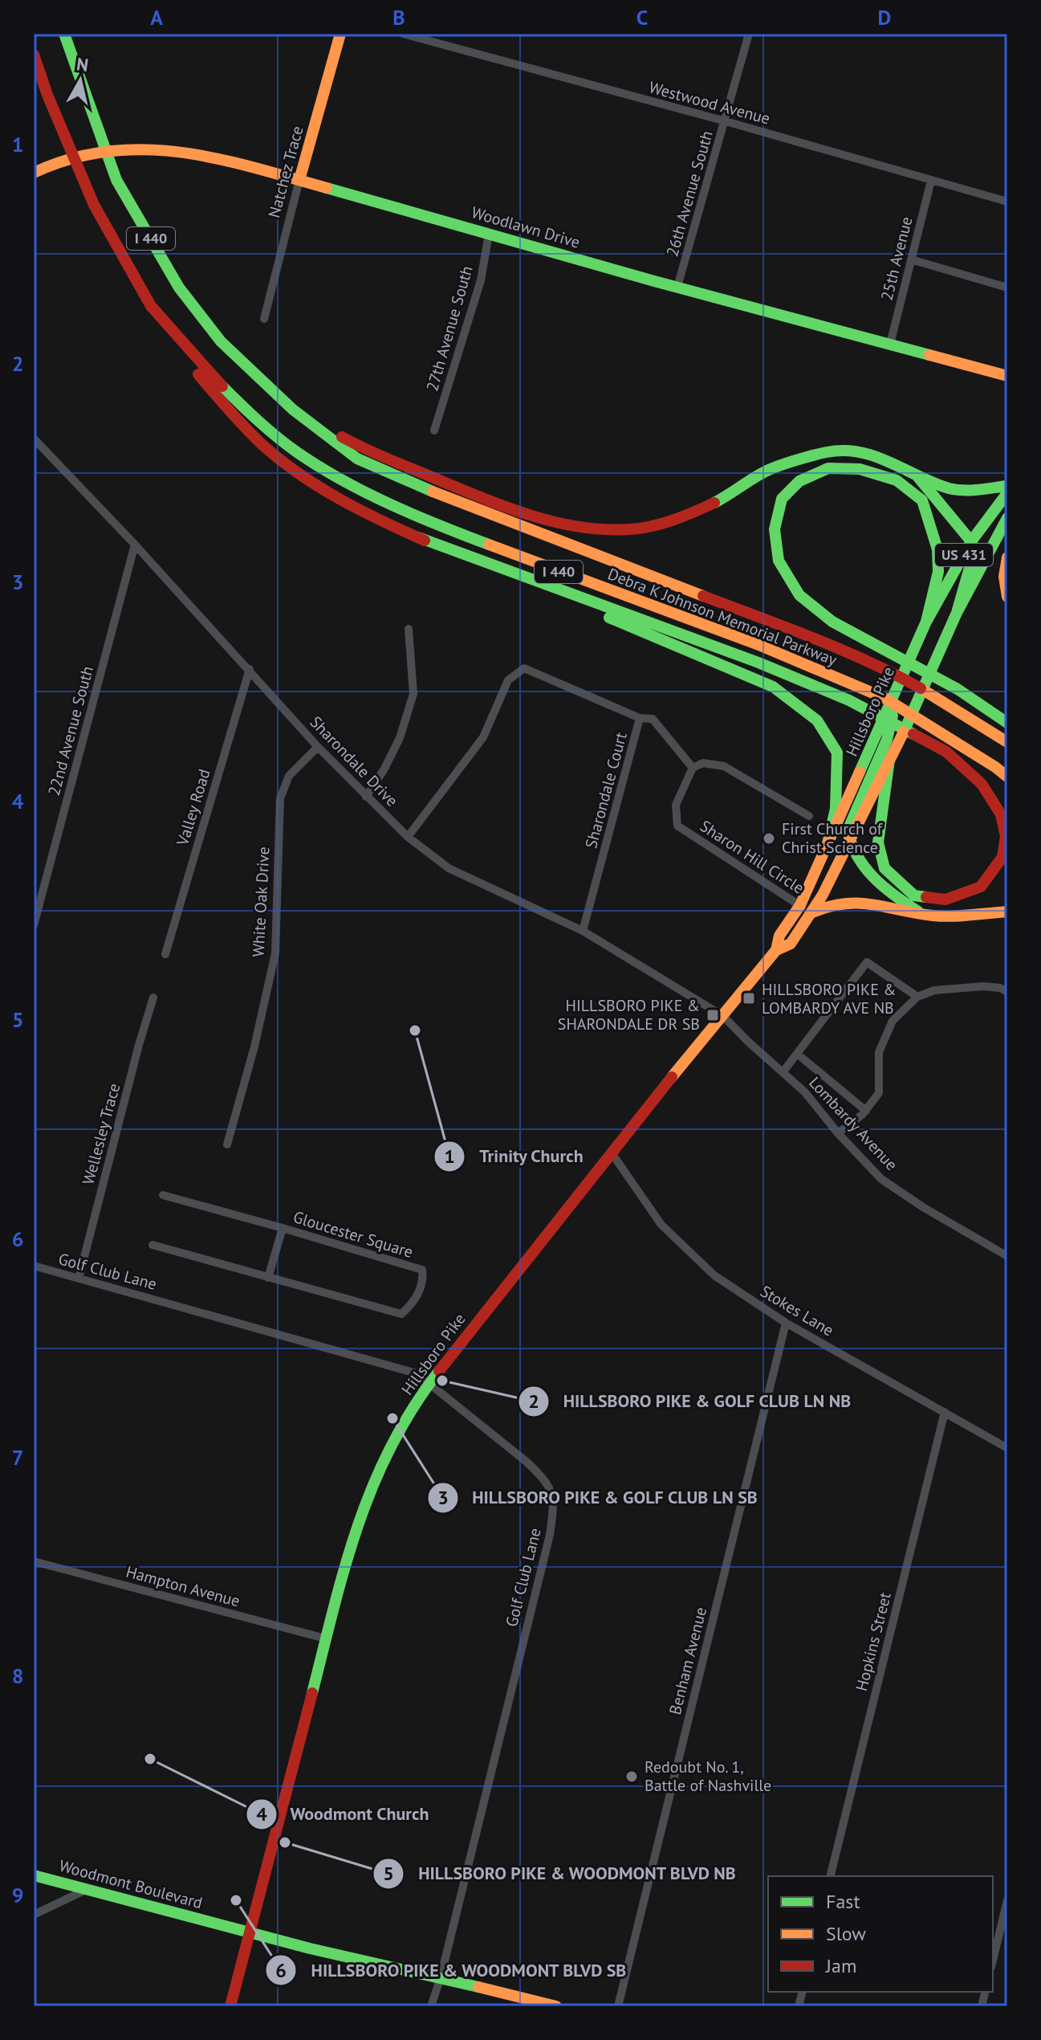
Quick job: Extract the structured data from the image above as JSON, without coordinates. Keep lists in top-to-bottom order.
{
  "streets": {
    "main road": [
      "Natchez Trace",
      "Woodlawn Drive",
      "I 440",
      "US 431",
      "Debra K Johnson Memorial Parkway",
      "Hillsboro Pike",
      "Woodmont Boulevard"
    ],
    "street": [
      "Westwood Avenue",
      "26th Avenue South",
      "25th Avenue",
      "27th Avenue South",
      "22nd Avenue South",
      "Sharondale Drive",
      "Sharondale Court",
      "Valley Road",
      "Sharon Hill Circle",
      "White Oak Drive",
      "Lombardy Avenue",
      "Wellesley Trace",
      "Gloucester Square",
      "Golf Club Lane",
      "Stokes Lane",
      "Hampton Avenue",
      "Hopkins Street",
      "Benham Avenue"
    ]
  },
  "crossings": [
    ["Westwood Avenue", "26th Avenue South"],
    ["Westwood Avenue", "25th Avenue"],
    ["Natchez Trace", "Woodlawn Drive"],
    ["26th Avenue South", "Woodlawn Drive"],
    ["Woodlawn Drive", "25th Avenue"],
    ["Woodlawn Drive", "27th Avenue South"],
    ["Hillsboro Pike", "Sharondale Drive"],
    ["Hillsboro Pike", "Sharon Hill Circle"],
    ["Hillsboro Pike", "Lombardy Avenue"],
    ["Hillsboro Pike", "Golf Club Lane"],
    ["Hillsboro Pike", "Stokes Lane"],
    ["Hillsboro Pike", "Hampton Avenue"],
    ["Hillsboro Pike", "Woodmont Boulevard"],
    ["22nd Avenue South", "Sharondale Drive"],
    ["Sharondale Drive", "Sharondale Court"],
    ["Sharondale Drive", "Valley Road"],
    ["Sharondale Drive", "White Oak Drive"],
    ["Sharondale Drive", "Lombardy Avenue"],
    ["Wellesley Trace", "Golf Club Lane"],
    ["Golf Club Lane", "Woodmont Boulevard"],
    ["Stokes Lane", "Hopkins Street"],
    ["Stokes Lane", "Benham Avenue"]
  ],
  "places": {
    "other": [
      "First Church of Christ Science",
      "Trinity Church",
      "HILLSBORO PIKE & GOLF CLUB LN NB",
      "HILLSBORO PIKE & GOLF CLUB LN SB",
      "Woodmont Church",
      "Redoubt No. 1, Battle of Nashville",
      "HILLSBORO PIKE & WOODMONT BLVD NB",
      "HILLSBORO PIKE & WOODMONT BLVD SB"
    ],
    "transit": ["HILLSBORO PIKE & LOMBARDY AVE NB", "HILLSBORO PIKE & SHARONDALE DR SB"]
  },
  "legend": ["Fast", "Slow", "Jam"],
  "north": "top",
  "grid": {
    "columns": [
      "A",
      "B",
      "C",
      "D"
    ],
    "rows": [
      "1",
      "2",
      "3",
      "4",
      "5",
      "6",
      "7",
      "8",
      "9"
    ]
  }
}
